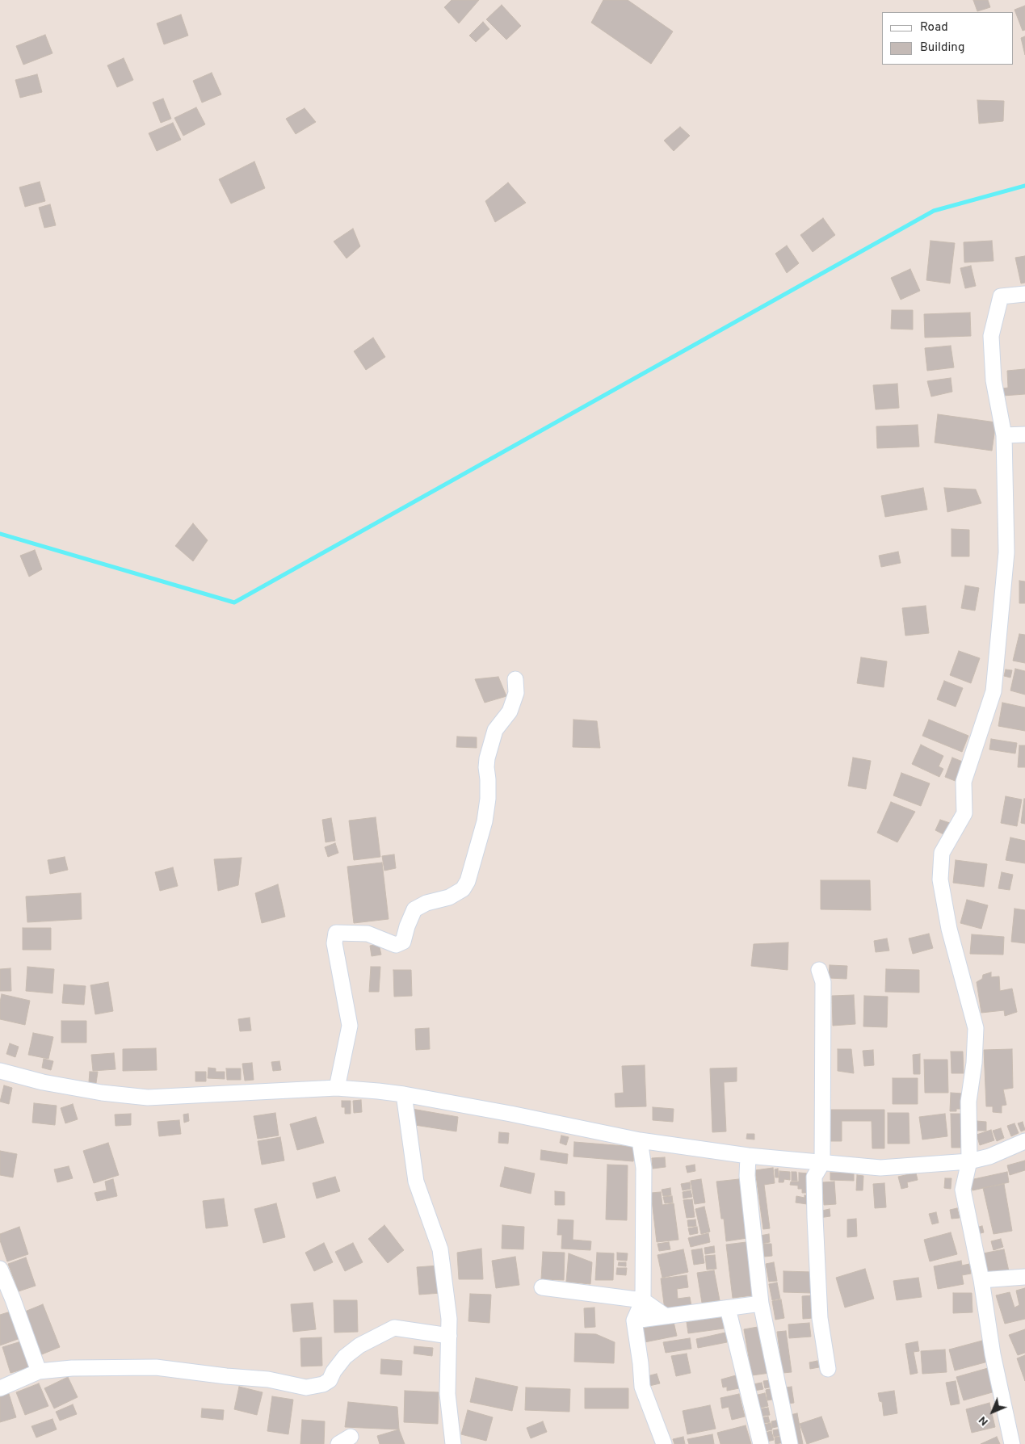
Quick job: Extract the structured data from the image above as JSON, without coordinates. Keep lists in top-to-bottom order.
{
  "legend": ["Road", "Building"],
  "north": "bottom left"
}
